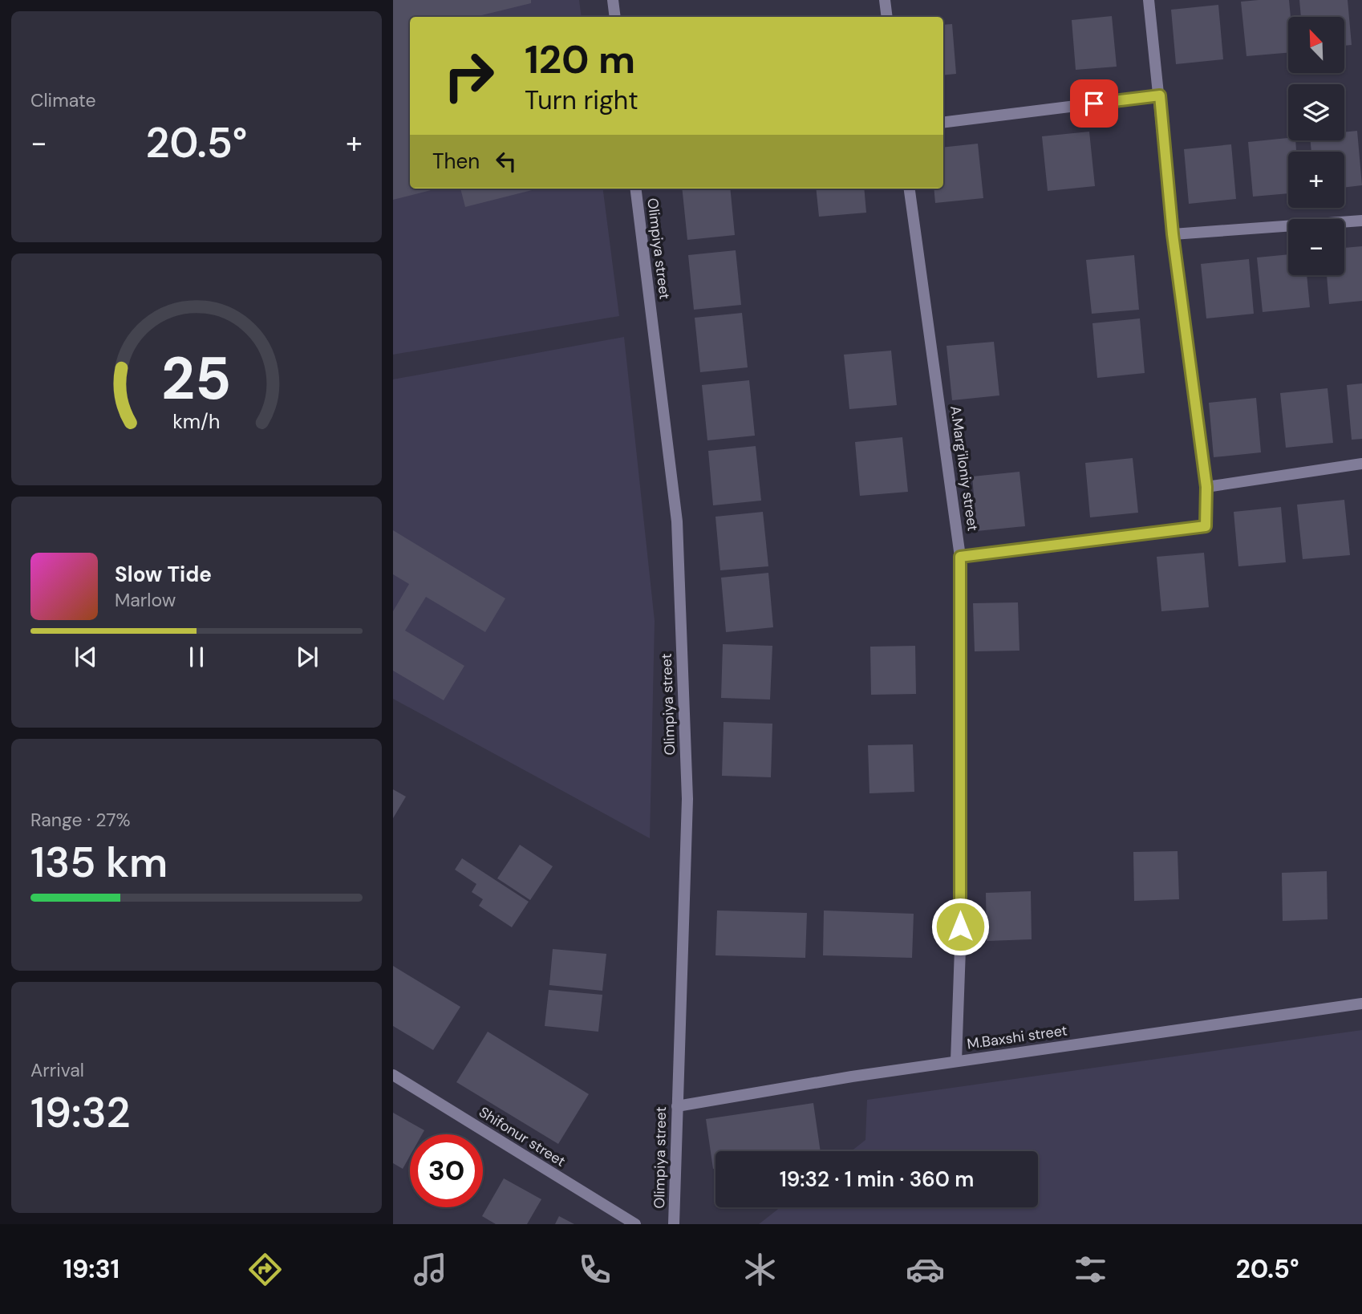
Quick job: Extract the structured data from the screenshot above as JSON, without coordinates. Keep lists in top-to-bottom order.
{
  "streets": {
    "street": [
      "Olimpiya street",
      "A.Marg'iloniy street",
      "M.Baxshi street",
      "Shifonur street"
    ]
  },
  "crossings": [
    ["Olimpiya street", "M.Baxshi street"],
    ["A.Marg'iloniy street", "M.Baxshi street"]
  ],
  "north": "top left",
  "page": {
    "tile": [
      "Climate",
      ["Range · 27%", "135 km"],
      ["Arrival", "19:32"]
    ],
    "map_buttons": ["+", "−"],
    "turn": ["120 m", "Turn right"],
    "heat": ["−", "20.5°", "+"],
    "then": "Then",
    "song": ["Slow Tide", "Marlow"],
    "limit": "30",
    "trip": "19:32 · 1 min · 360 m",
    "tabs": ["19:31", "20.5°"],
    "gauge": ["25", "km/h"]
  }
}
